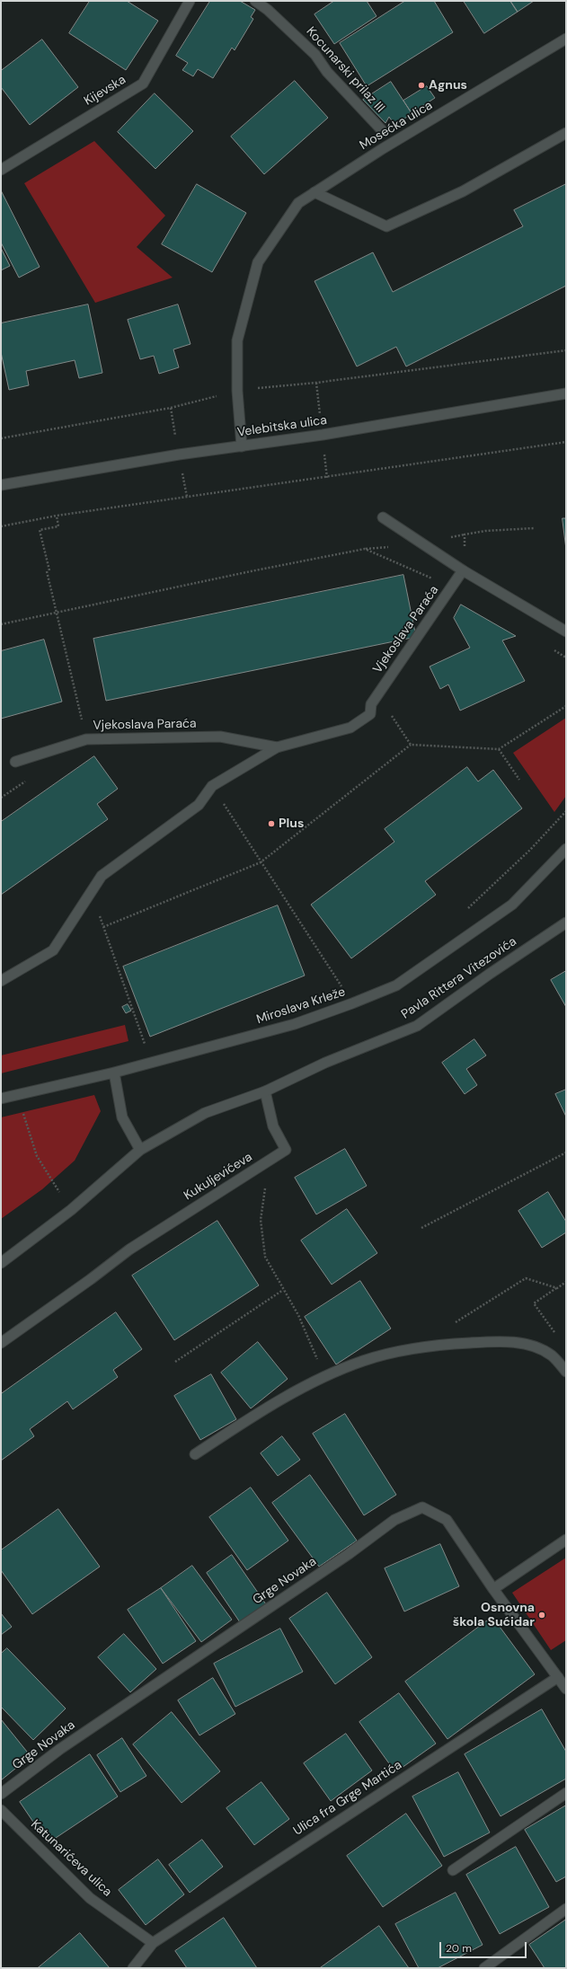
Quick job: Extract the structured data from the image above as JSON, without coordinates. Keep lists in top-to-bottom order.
{
  "streets": {
    "street": [
      "Kocunarski prilaz III",
      "Kijevska",
      "Mosećka ulica",
      "Velebitska ulica",
      "Vjekoslava Paraća",
      "Pavla Rittera Vitezovića",
      "Miroslava Krleže",
      "Kukuljevićeva",
      "Grge Novaka",
      "Ulica fra Grge Martića",
      "Katunarićeva ulica"
    ]
  },
  "crossings": [
    ["Mosećka ulica", "Velebitska ulica"],
    ["Pavla Rittera Vitezovića", "Kukuljevićeva"],
    ["Ulica fra Grge Martića", "Katunarićeva ulica"]
  ],
  "places": ["Agnus", "Plus", "Osnovna škola Sućidar"],
  "scale_bar": "20 m"
}
